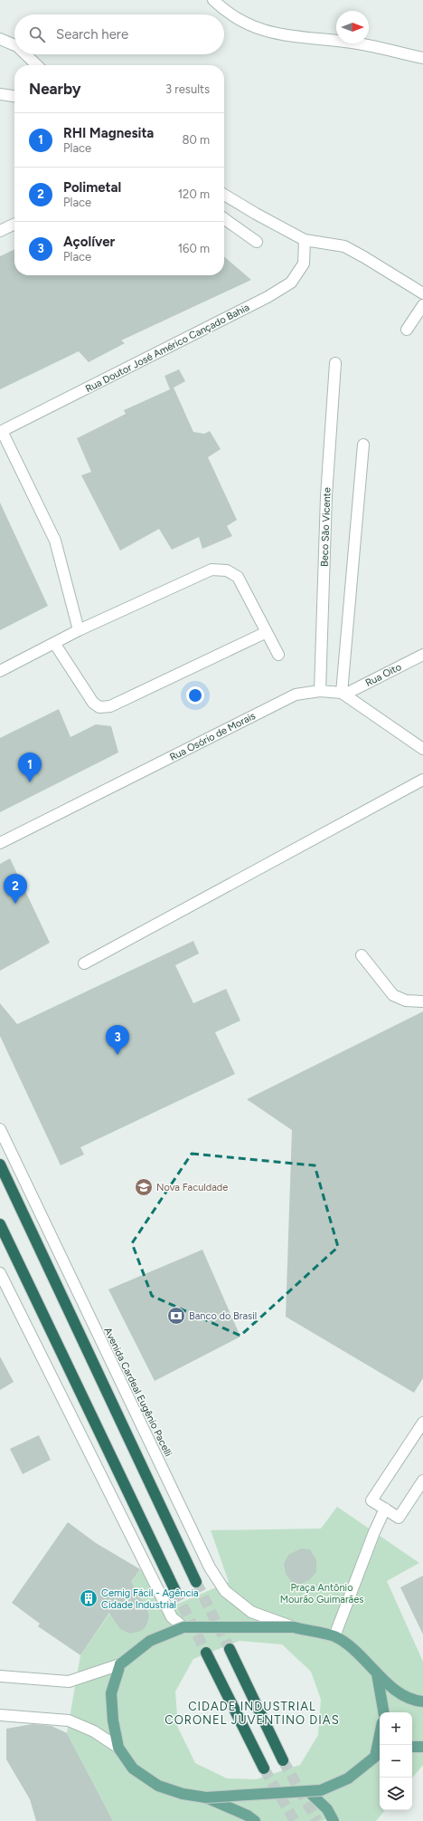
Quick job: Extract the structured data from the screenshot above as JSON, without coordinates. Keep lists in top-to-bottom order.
{
  "streets": {
    "street": [
      "Rua Doutor José Américo Cançado Bahia",
      "Beco São Vicente",
      "Rua Oito",
      "Rua Osório de Morais",
      "Avenida Cardeal Eugênio Pacelli"
    ]
  },
  "crossings": [
    ["Beco São Vicente", "Rua Osório de Morais"],
    ["Rua Oito", "Rua Osório de Morais"]
  ],
  "districts": ["CIDADE INDUSTRIAL CORONEL JUVENTINO DIAS"],
  "parks": ["Praça Antônio Mourão Guimarães"],
  "places": {
    "school or university": ["Nova Faculdade"],
    "bank": ["Banco do Brasil"],
    "building": ["Cemig Fácil - Agência Cidade Industrial"]
  },
  "north": "right",
  "page": {
    "search": "Search here",
    "heading": ["Nearby", "3 results"],
    "list": [
      {
        "mark": "1",
        "name": "RHI Magnesita",
        "note": "Place",
        "value": "80 m"
      },
      {
        "mark": "2",
        "name": "Polimetal",
        "note": "Place",
        "value": "120 m"
      },
      {
        "mark": "3",
        "name": "Açolíver",
        "note": "Place",
        "value": "160 m"
      }
    ],
    "pins": ["1", "2", "3"],
    "map_buttons": ["+", "−"]
  }
}
